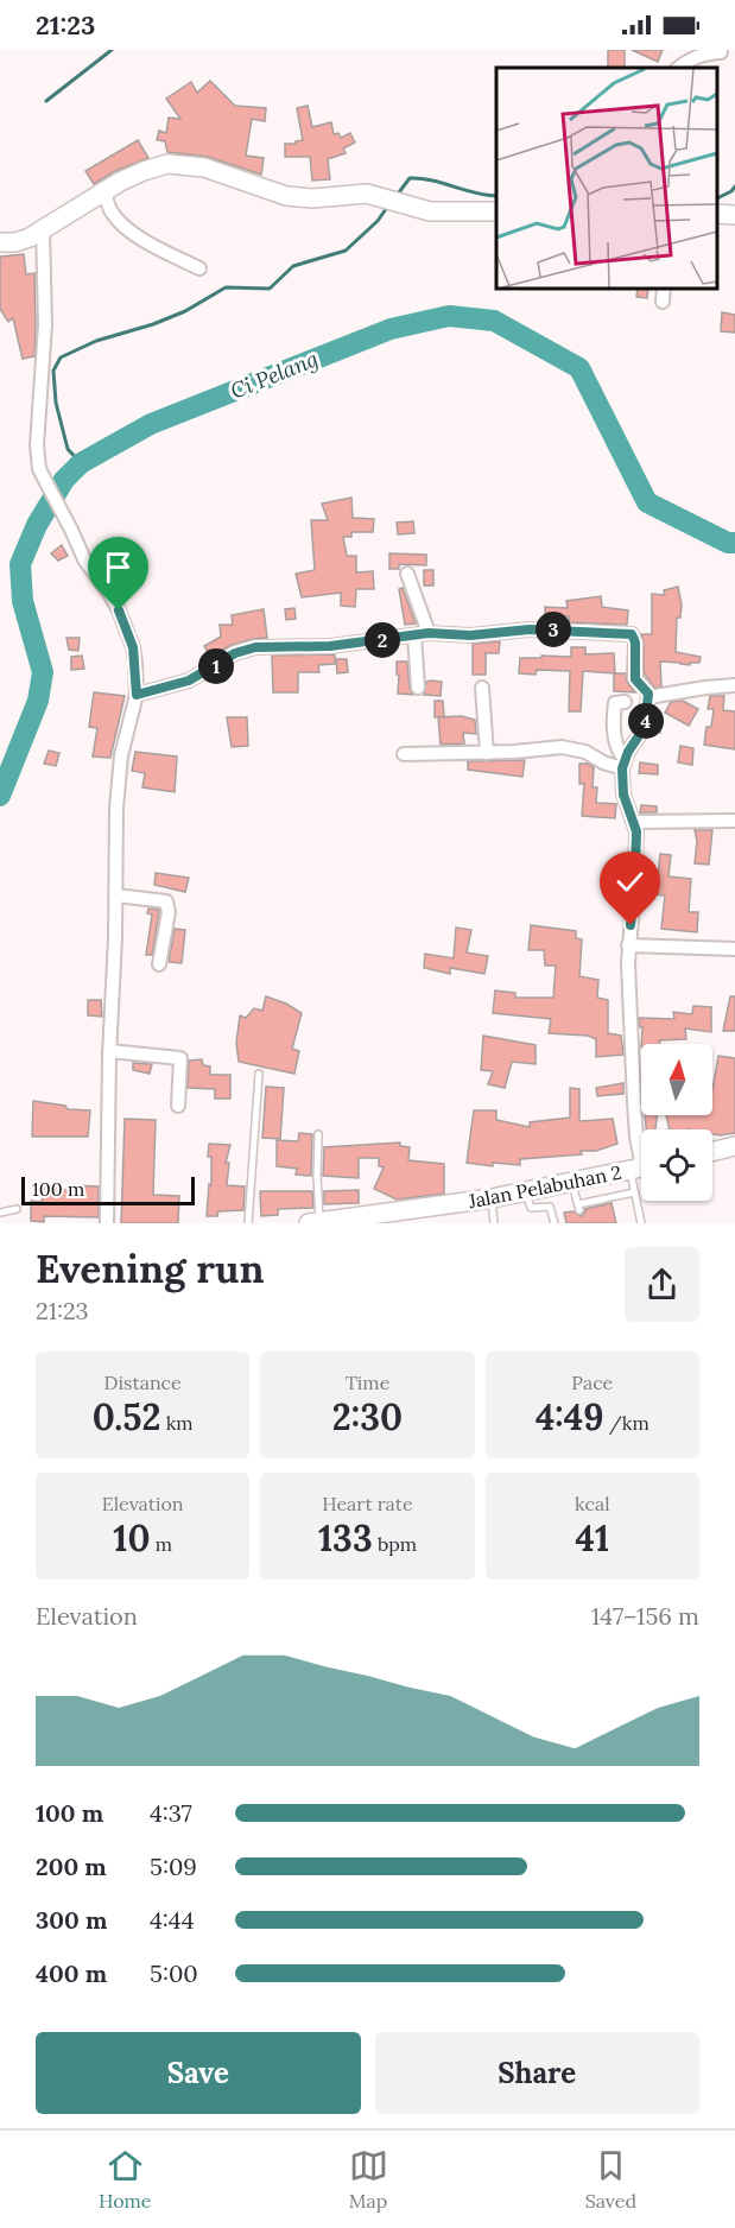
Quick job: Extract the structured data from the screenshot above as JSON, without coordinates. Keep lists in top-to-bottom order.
{
  "streets": {
    "street": ["Jalan Pelabuhan 2"]
  },
  "water": ["Ci Pelang"],
  "scale_bar": "100 m",
  "north": "top",
  "page": {
    "status": "21:23",
    "pins": [
      "3",
      "2",
      "1",
      "4"
    ],
    "scale": "100 m",
    "heading": ["Evening run", "21:23"],
    "stats": [
      ["Distance", "0.52 km"],
      ["Time", "2:30"],
      ["Pace", "4:49 /km"],
      ["Elevation", "10 m"],
      ["Heart rate", "133 bpm"],
      ["kcal", "41"]
    ],
    "chart": ["Elevation", "147–156 m"],
    "list": [
      {
        "name": "100 m",
        "note": "4:37"
      },
      {
        "name": "200 m",
        "note": "5:09"
      },
      {
        "name": "300 m",
        "note": "4:44"
      },
      {
        "name": "400 m",
        "note": "5:00"
      }
    ],
    "buttons": ["Save", "Share"],
    "tabs": ["Home", "Map", "Saved"]
  }
}
